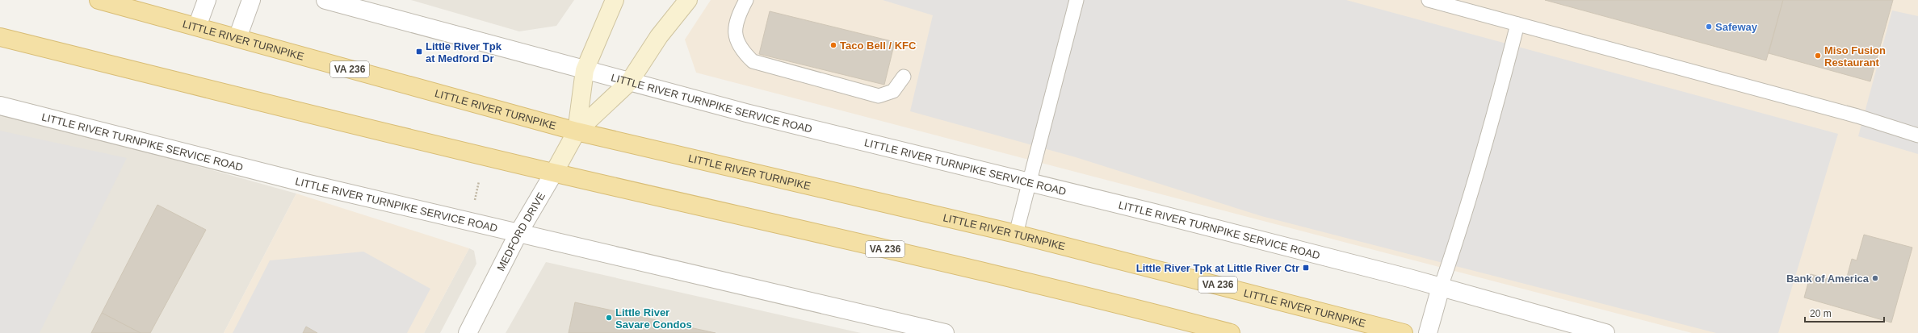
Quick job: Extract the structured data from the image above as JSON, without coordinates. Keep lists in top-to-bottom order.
{
  "streets": {
    "main road": ["LITTLE RIVER TURNPIKE", "VA 236"],
    "street": ["LITTLE RIVER TURNPIKE SERVICE ROAD", "MEDFORD DRIVE"]
  },
  "crossings": [
    ["LITTLE RIVER TURNPIKE", "MEDFORD DRIVE"],
    ["VA 236", "MEDFORD DRIVE"],
    ["LITTLE RIVER TURNPIKE SERVICE ROAD", "MEDFORD DRIVE"]
  ],
  "places": {
    "other": [
      "Safeway",
      "Taco Bell / KFC",
      "Miso Fusion Restaurant",
      "Bank of America",
      "Little River Savare Condos"
    ],
    "transit": ["Little River Tpk at Medford Dr", "Little River Tpk at Little River Ctr"]
  },
  "scale_bar": "20 m"
}
